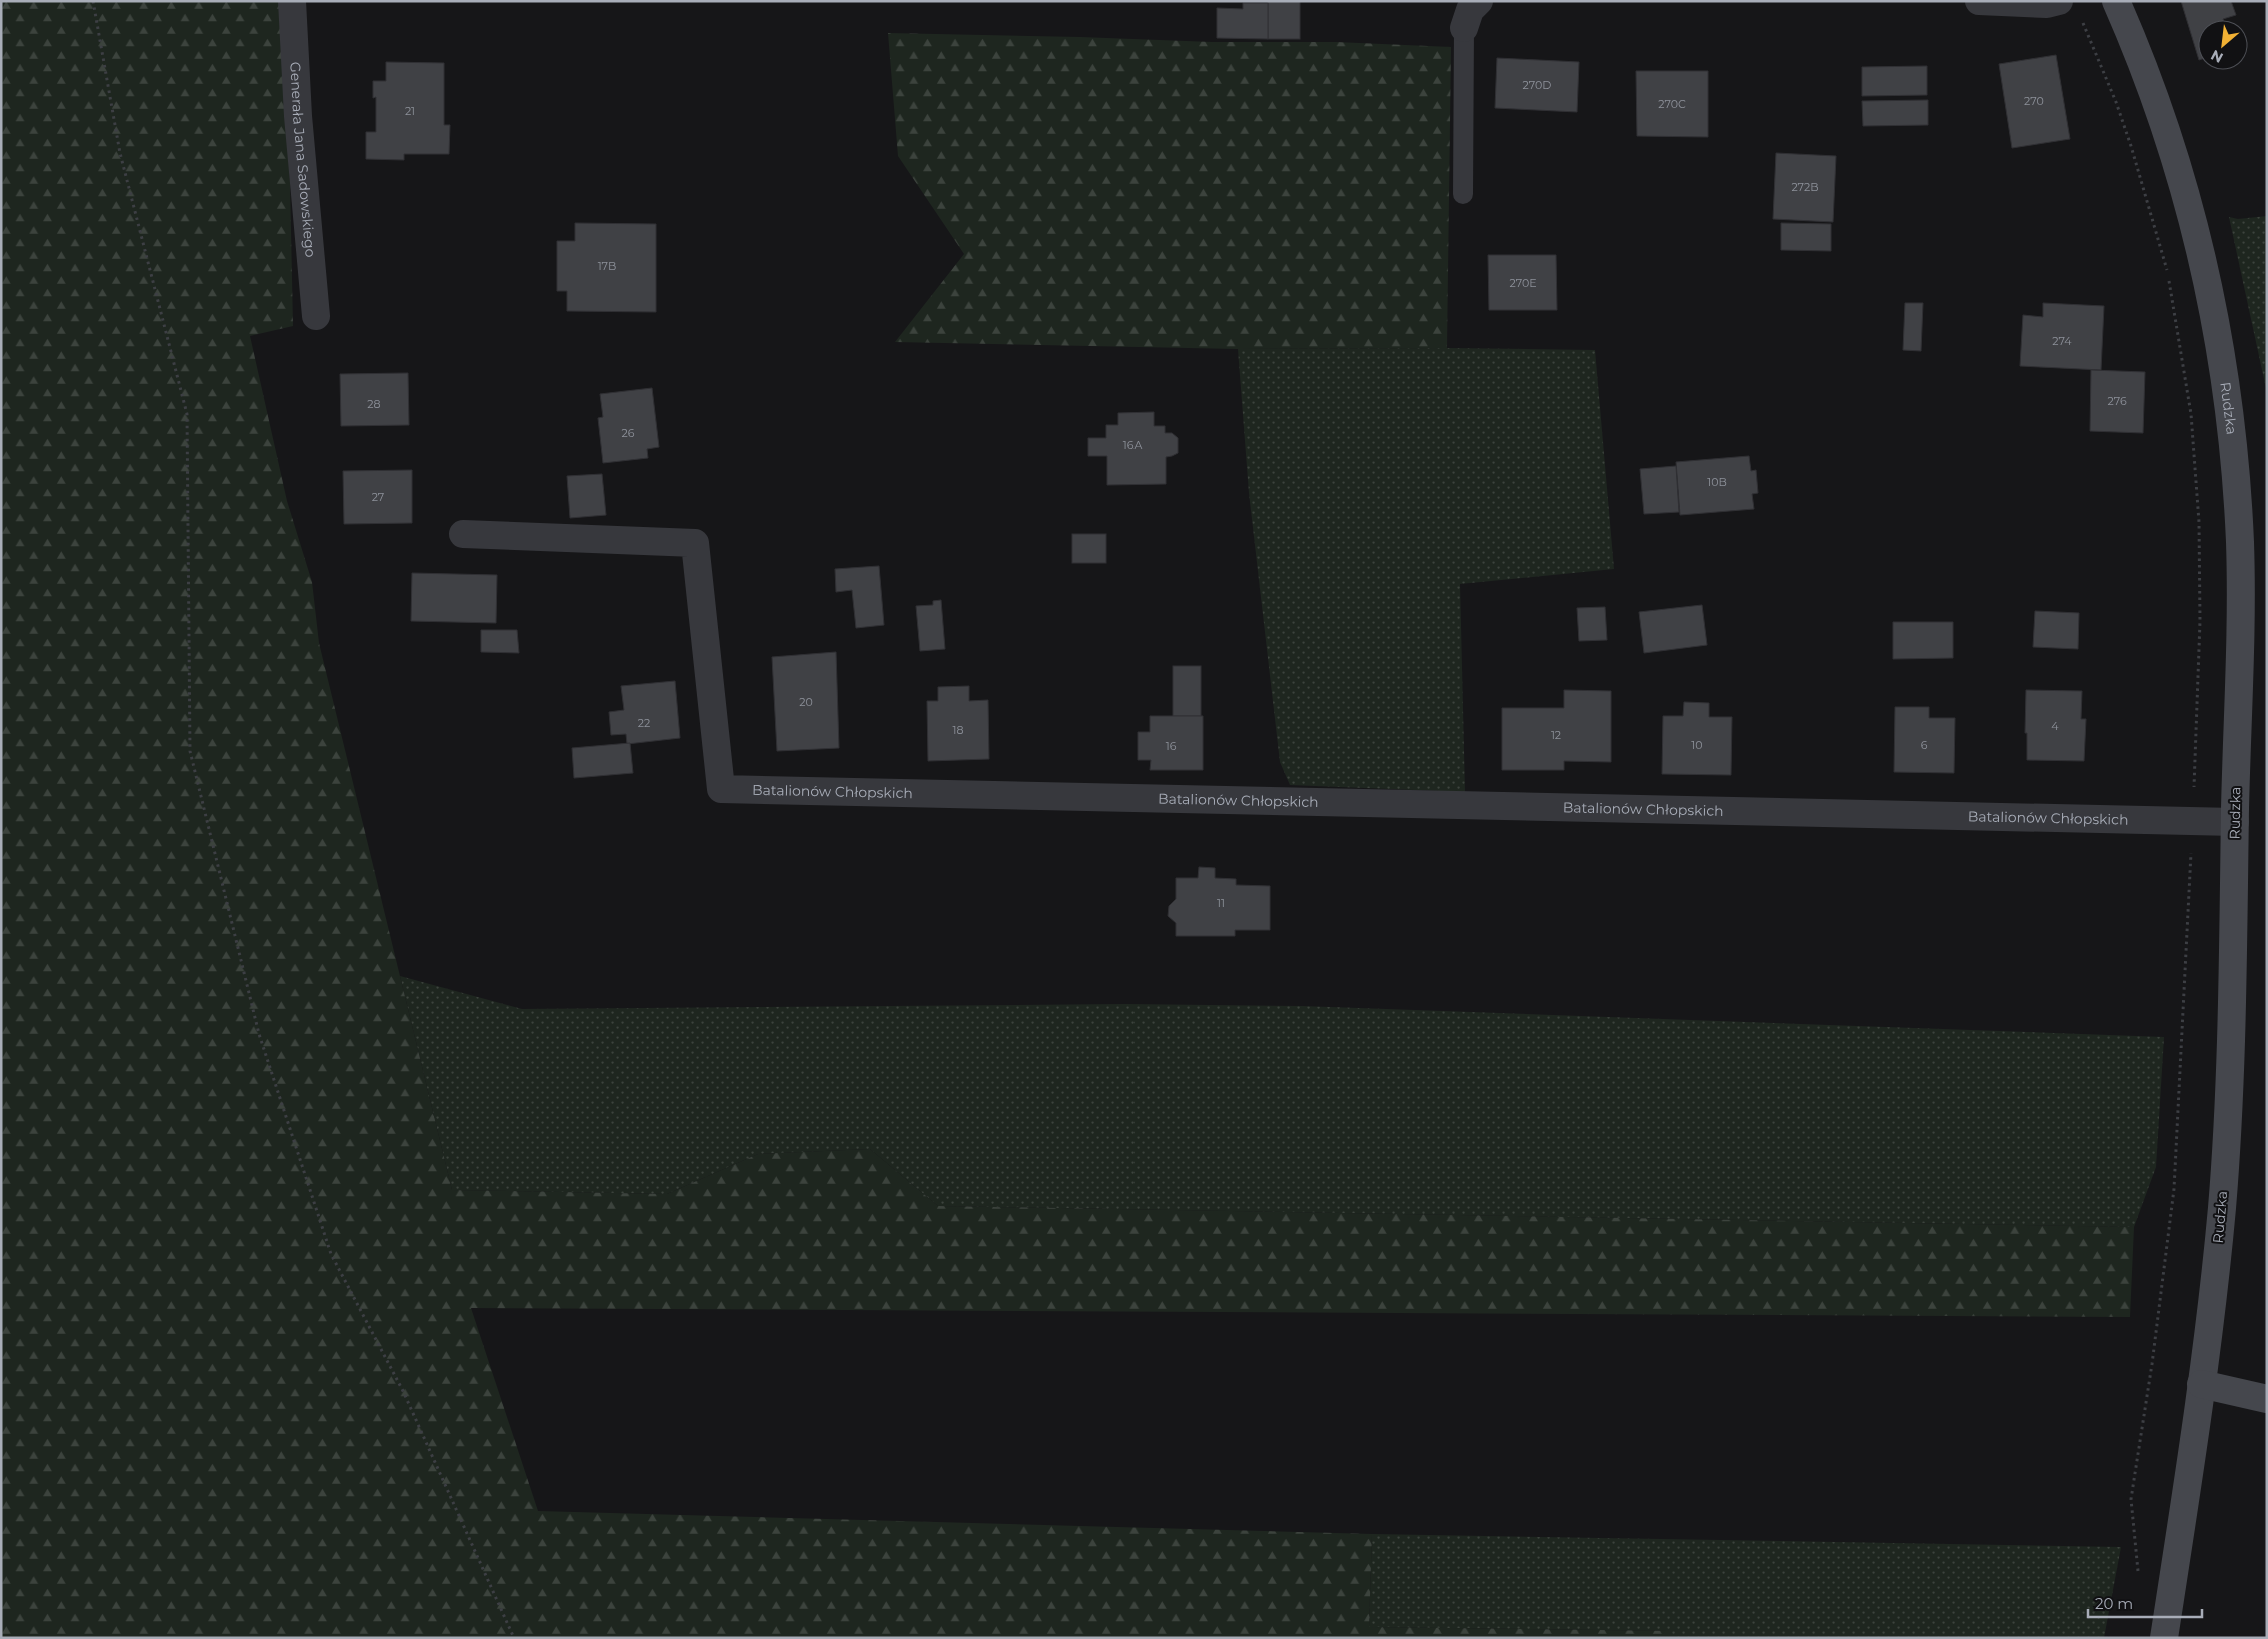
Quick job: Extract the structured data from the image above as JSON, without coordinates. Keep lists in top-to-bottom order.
{
  "streets": {
    "main road": ["Rudzka"],
    "street": ["Generała Jana Sadowskiego", "Batalionów Chłopskich"]
  },
  "crossings": [
    ["Rudzka", "Batalionów Chłopskich"]
  ],
  "house_numbers": [
    "270D",
    "270",
    "270C",
    "21",
    "272B",
    "17B",
    "270E",
    "274",
    "276",
    "28",
    "26",
    "16A",
    "10B",
    "27",
    "20",
    "22",
    "4",
    "18",
    "12",
    "10",
    "6",
    "16",
    "11"
  ],
  "scale_bar": "20 m",
  "north": "bottom left"
}
